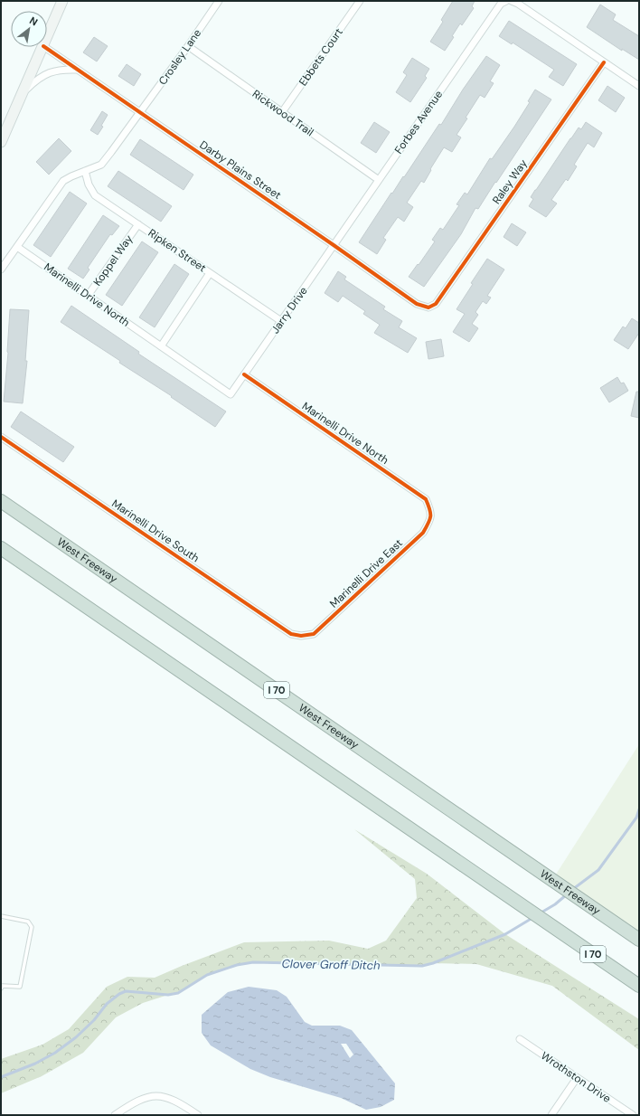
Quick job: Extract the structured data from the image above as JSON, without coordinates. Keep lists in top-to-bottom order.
{
  "streets": {
    "highway": ["West Freeway", "I 70"],
    "street": [
      "Crosley Lane",
      "Ebbets Court",
      "Rickwood Trail",
      "Forbes Avenue",
      "Darby Plains Street",
      "Raley Way",
      "Ripken Street",
      "Koppel Way",
      "Marinelli Drive North",
      "Jarry Drive",
      "Marinelli Drive South",
      "Marinelli Drive East",
      "Wrothston Drive"
    ]
  },
  "crossings": [
    ["Crosley Lane", "Rickwood Trail"],
    ["Crosley Lane", "Darby Plains Street"],
    ["Crosley Lane", "Ripken Street"],
    ["Crosley Lane", "Marinelli Drive North"],
    ["Ebbets Court", "Rickwood Trail"],
    ["Rickwood Trail", "Forbes Avenue"],
    ["Forbes Avenue", "Darby Plains Street"],
    ["Forbes Avenue", "Jarry Drive"],
    ["Darby Plains Street", "Raley Way"],
    ["Darby Plains Street", "Jarry Drive"],
    ["Ripken Street", "Koppel Way"],
    ["Ripken Street", "Jarry Drive"],
    ["Koppel Way", "Marinelli Drive North"],
    ["Marinelli Drive North", "Jarry Drive"],
    ["Marinelli Drive North", "Marinelli Drive East"],
    ["Marinelli Drive South", "Marinelli Drive East"]
  ],
  "water": ["Clover Groff Ditch"],
  "north": "top right"
}
